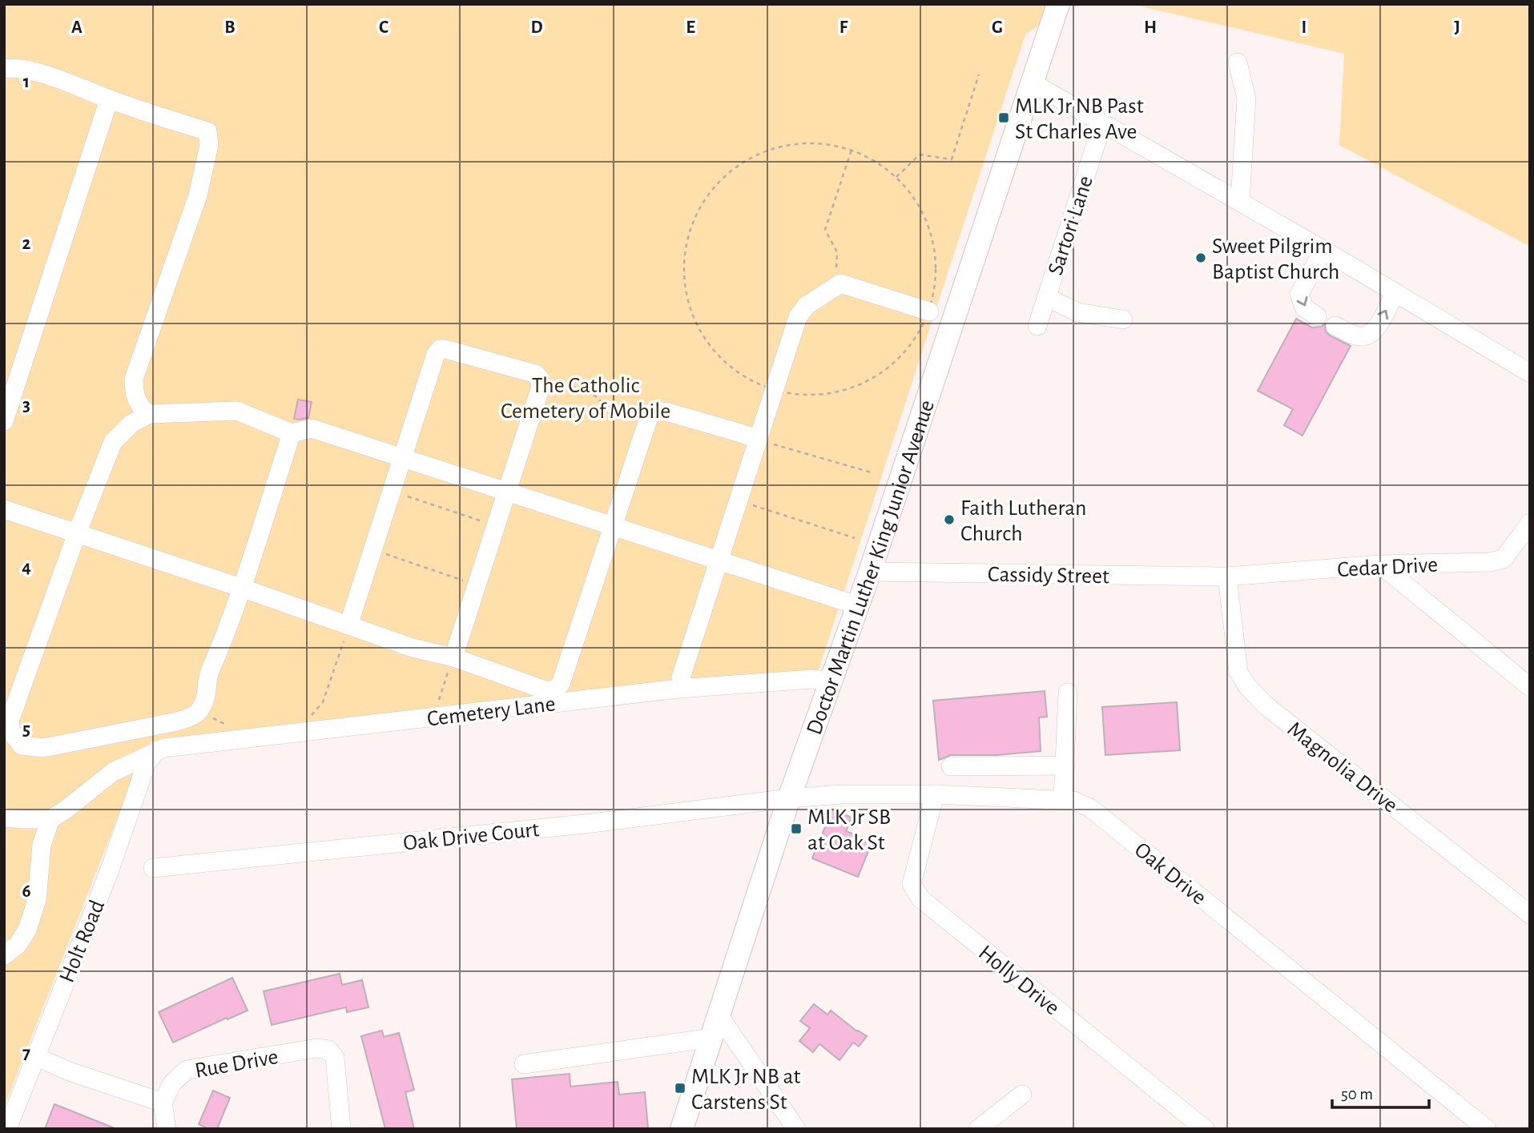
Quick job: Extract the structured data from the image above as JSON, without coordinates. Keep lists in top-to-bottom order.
{
  "streets": {
    "main road": ["Doctor Martin Luther King Junior Avenue"],
    "street": [
      "Sartori Lane",
      "Cedar Drive",
      "Cassidy Street",
      "Cemetery Lane",
      "Magnolia Drive",
      "Oak Drive Court",
      "Oak Drive",
      "Holt Road",
      "Holly Drive",
      "Rue Drive"
    ]
  },
  "crossings": [
    ["Doctor Martin Luther King Junior Avenue", "Cassidy Street"],
    ["Doctor Martin Luther King Junior Avenue", "Cemetery Lane"],
    ["Doctor Martin Luther King Junior Avenue", "Oak Drive Court"],
    ["Doctor Martin Luther King Junior Avenue", "Oak Drive"],
    ["Cedar Drive", "Cassidy Street"],
    ["Cedar Drive", "Magnolia Drive"],
    ["Cassidy Street", "Magnolia Drive"],
    ["Cemetery Lane", "Holt Road"],
    ["Oak Drive Court", "Oak Drive"],
    ["Oak Drive", "Holly Drive"]
  ],
  "parks": ["The Catholic Cemetery of Mobile"],
  "places": {
    "transit": ["MLK Jr NB Past St Charles Ave", "MLK Jr SB at Oak St", "MLK Jr NB at Carstens St"],
    "other": ["Sweet Pilgrim Baptist Church", "Faith Lutheran Church"]
  },
  "scale_bar": "50 m",
  "grid": {
    "columns": [
      "A",
      "B",
      "C",
      "D",
      "E",
      "F",
      "G",
      "H",
      "I",
      "J"
    ],
    "rows": [
      "1",
      "2",
      "3",
      "4",
      "5",
      "6",
      "7"
    ]
  }
}
